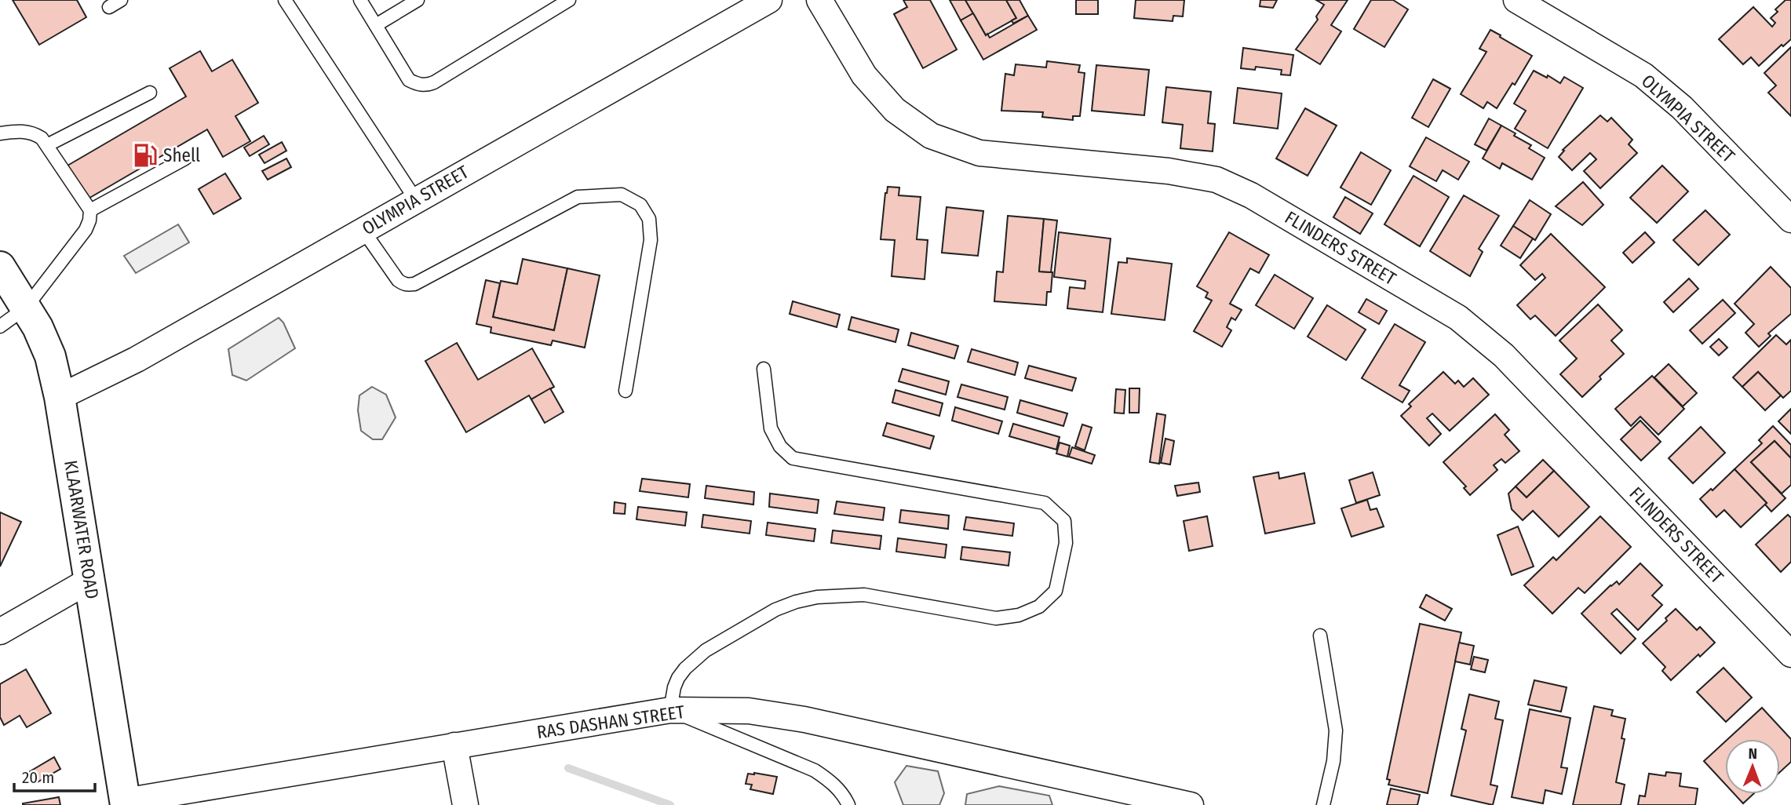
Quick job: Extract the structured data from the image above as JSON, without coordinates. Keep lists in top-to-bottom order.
{
  "streets": {
    "street": [
      "OLYMPIA STREET",
      "FLINDERS STREET",
      "KLAARWATER ROAD",
      "RAS DASHAN STREET"
    ]
  },
  "crossings": [
    ["OLYMPIA STREET", "KLAARWATER ROAD"],
    ["KLAARWATER ROAD", "RAS DASHAN STREET"]
  ],
  "places": {
    "fuel station": ["Shell"]
  },
  "scale_bar": "20 m",
  "north": "top"
}
